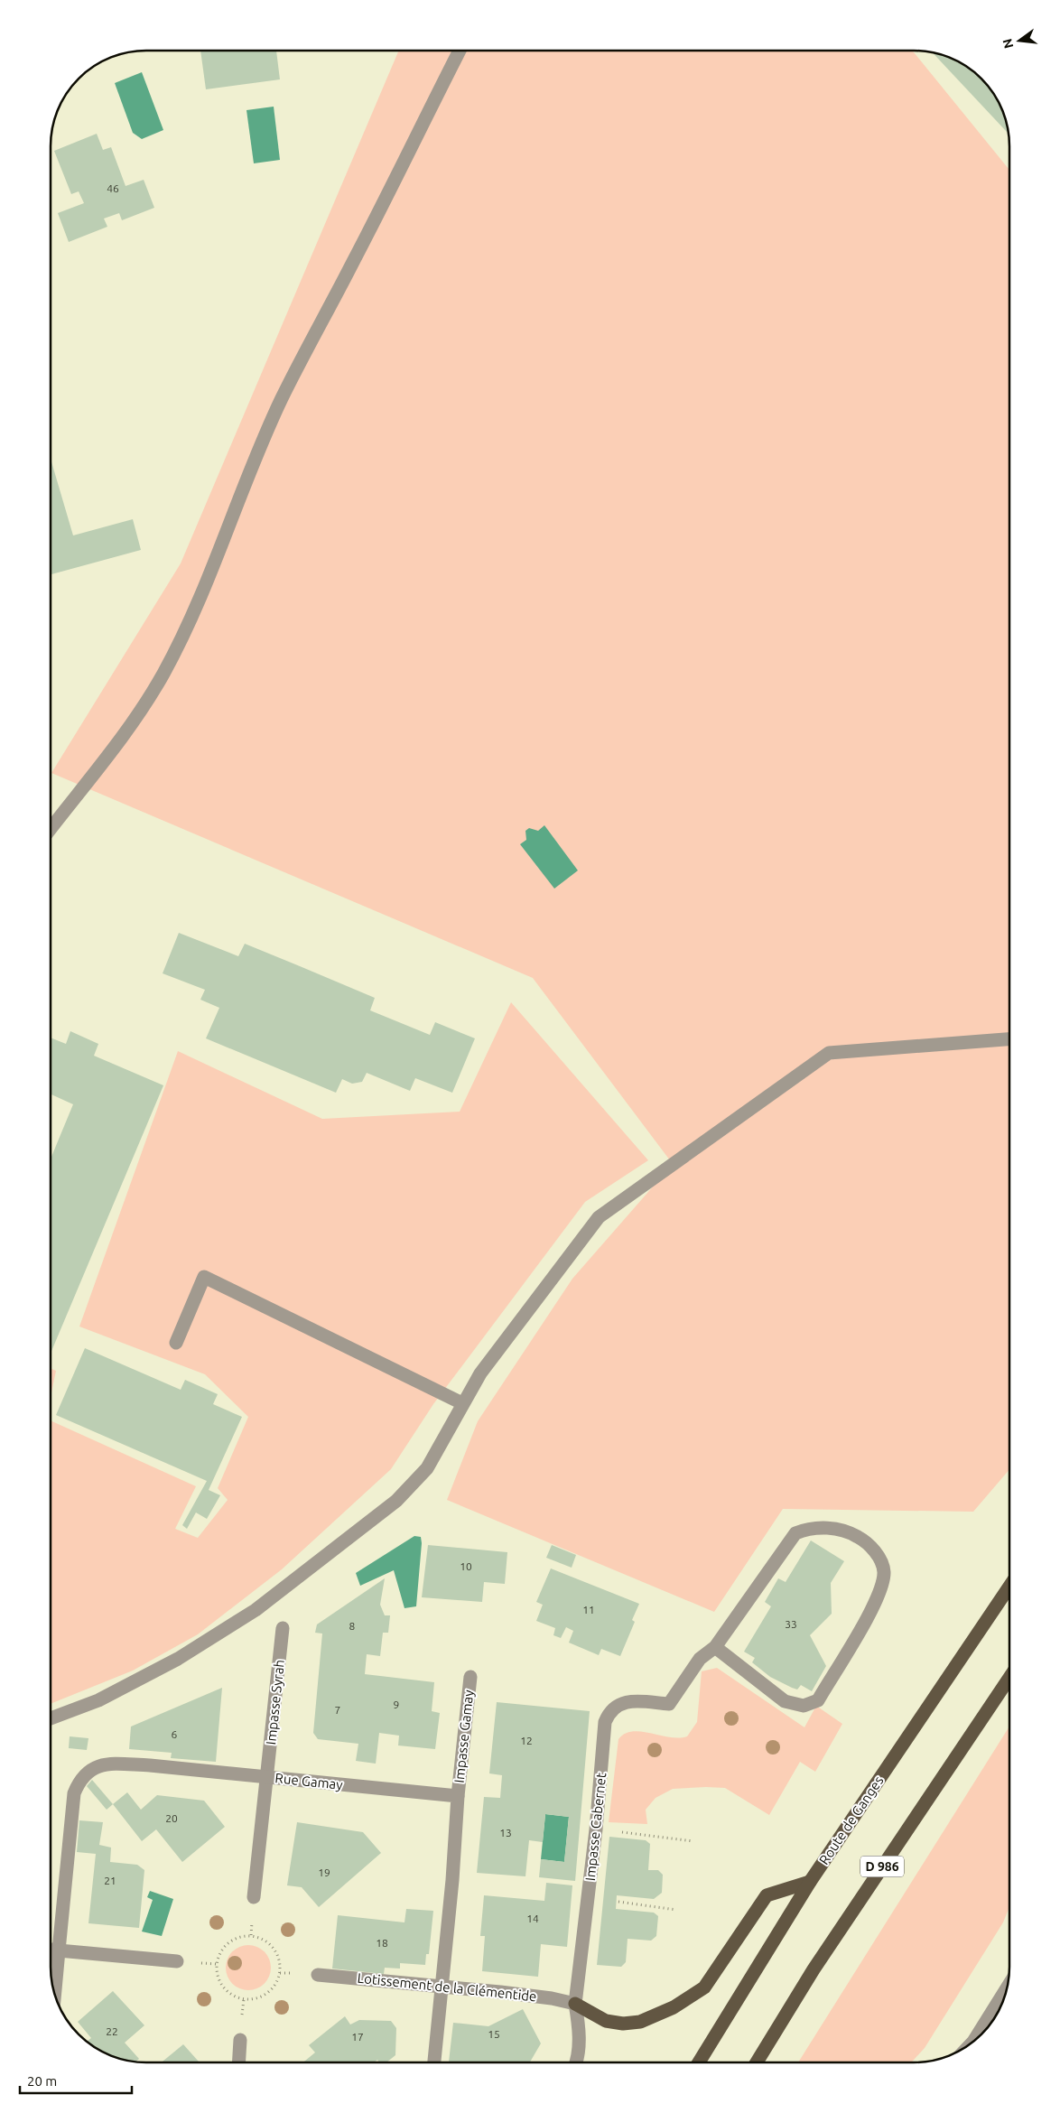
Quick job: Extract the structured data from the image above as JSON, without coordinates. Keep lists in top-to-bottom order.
{
  "streets": {
    "main road": ["Route de Ganges", "D 986"],
    "street": [
      "Impasse Syrah",
      "Impasse Gamay",
      "Rue Gamay",
      "Impasse Cabernet",
      "Lotissement de la Clémentide"
    ]
  },
  "crossings": [
    ["Impasse Syrah", "Rue Gamay"],
    ["Impasse Gamay", "Rue Gamay"],
    ["Impasse Cabernet", "Lotissement de la Clémentide"]
  ],
  "house_numbers": [
    "46",
    "10",
    "11",
    "33",
    "8",
    "9",
    "7",
    "6",
    "12",
    "20",
    "13",
    "19",
    "21",
    "14",
    "18",
    "22",
    "15",
    "17"
  ],
  "scale_bar": "20 m",
  "north": "left"
}
